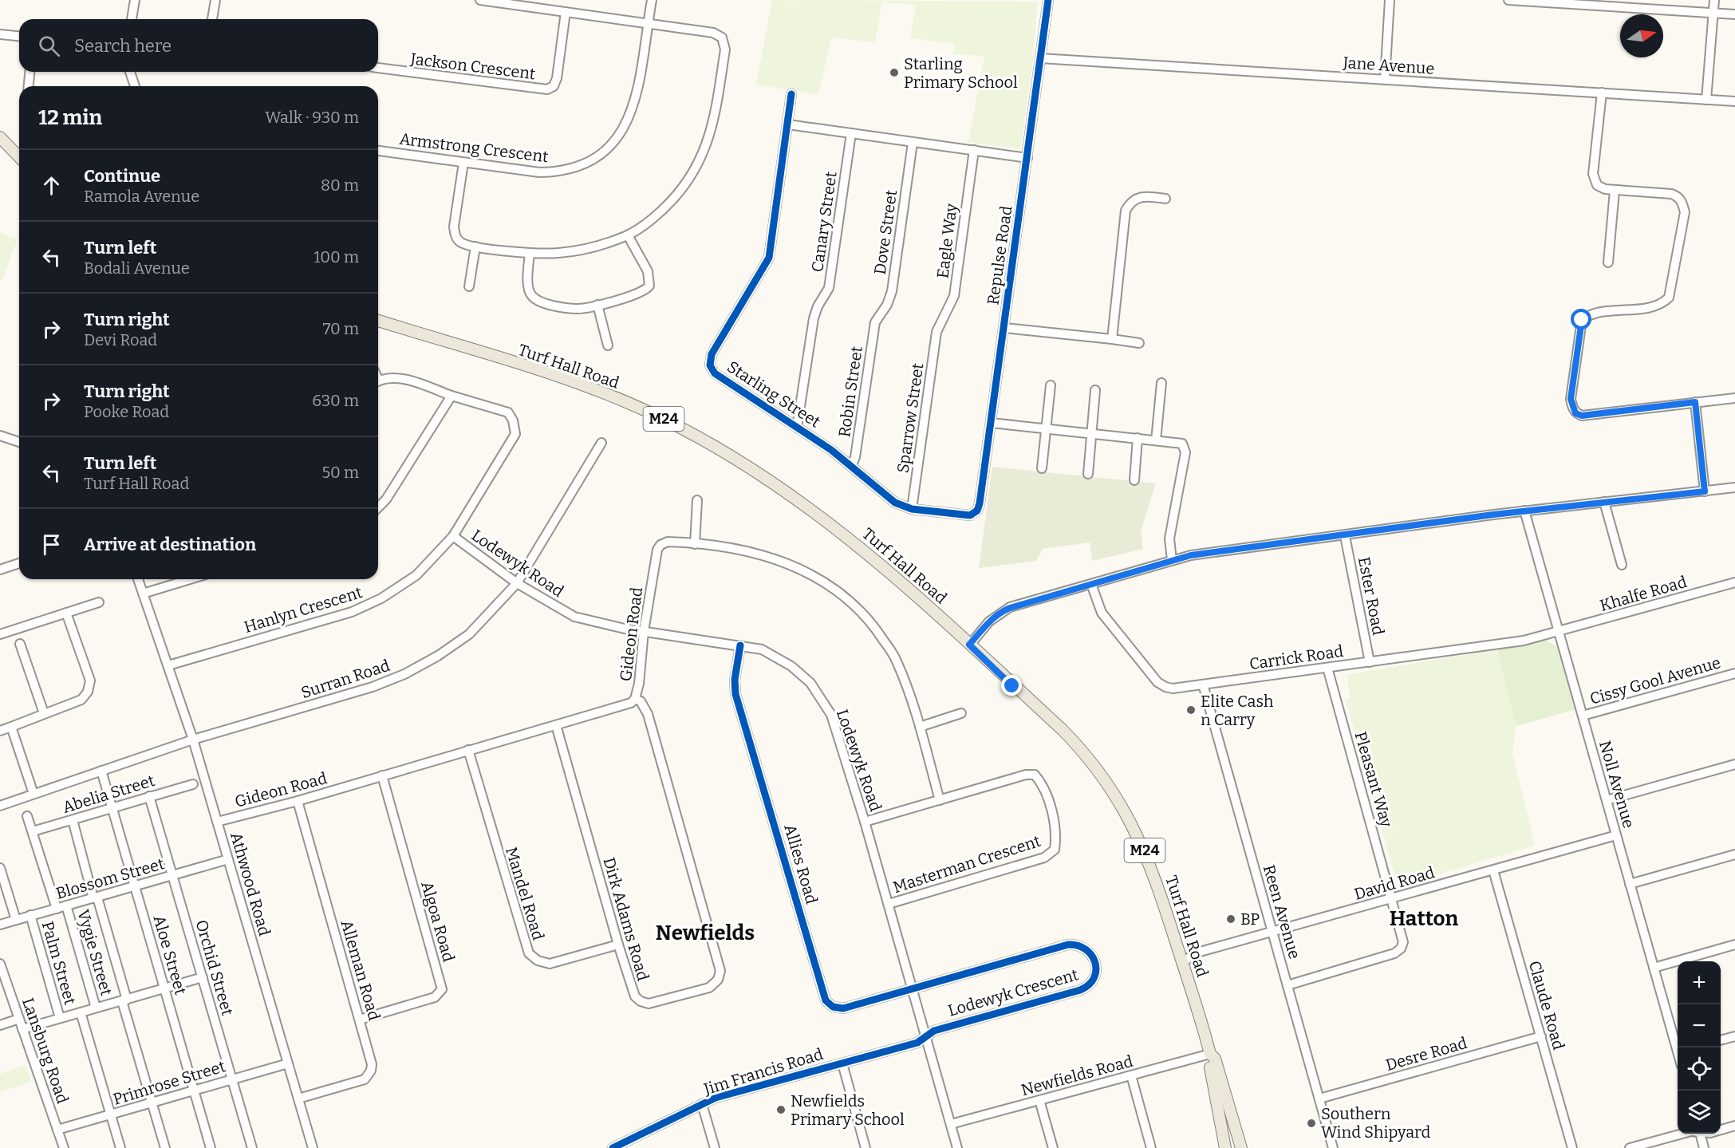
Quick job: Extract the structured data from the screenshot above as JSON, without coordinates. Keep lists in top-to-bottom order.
{
  "streets": {
    "main road": ["Turf Hall Road", "M24"],
    "street": [
      "Jane Avenue",
      "Jackson Crescent",
      "Armstrong Crescent",
      "Canary Street",
      "Dove Street",
      "Eagle Way",
      "Repulse Road",
      "Robin Street",
      "Starling Street",
      "Sparrow Street",
      "Lodewyk Road",
      "Khalfe Road",
      "Ester Road",
      "Hanlyn Crescent",
      "Gideon Road",
      "Carrick Road",
      "Surran Road",
      "Cissy Gool Avenue",
      "Pleasant Way",
      "Noll Avenue",
      "Abelia Street",
      "Allies Road",
      "Masterman Crescent",
      "Blossom Street",
      "David Road",
      "Athwood Road",
      "Mandel Road",
      "Reen Avenue",
      "Dirk Adams Road",
      "Algoa Road",
      "Vygie Street",
      "Aloe Street",
      "Palm Street",
      "Orchid Street",
      "Alleman Road",
      "Lodewyk Crescent",
      "Claude Road",
      "Lansburg Road",
      "Desre Road",
      "Jim Francis Road",
      "Newfields Road",
      "Primrose Street"
    ]
  },
  "crossings": [
    ["Jane Avenue", "Repulse Road"],
    ["Canary Street", "Starling Street"],
    ["Dove Street", "Robin Street"],
    ["Eagle Way", "Sparrow Street"],
    ["Repulse Road", "Starling Street"],
    ["Turf Hall Road", "David Road"],
    ["Turf Hall Road", "Newfields Road"],
    ["Robin Street", "Starling Street"],
    ["Starling Street", "Sparrow Street"],
    ["Lodewyk Road", "Hanlyn Crescent"],
    ["Lodewyk Road", "Gideon Road"],
    ["Lodewyk Road", "Surran Road"],
    ["Lodewyk Road", "Allies Road"],
    ["Lodewyk Road", "Masterman Crescent"],
    ["Lodewyk Road", "Lodewyk Crescent"],
    ["Lodewyk Road", "Jim Francis Road"],
    ["Lodewyk Road", "Newfields Road"],
    ["Khalfe Road", "Carrick Road"],
    ["Khalfe Road", "Noll Avenue"],
    ["Ester Road", "Carrick Road"],
    ["Hanlyn Crescent", "Athwood Road"],
    ["Gideon Road", "Masterman Crescent"],
    ["Gideon Road", "Athwood Road"],
    ["Gideon Road", "Mandel Road"],
    ["Gideon Road", "Dirk Adams Road"],
    ["Gideon Road", "Algoa Road"],
    ["Gideon Road", "Alleman Road"],
    ["Carrick Road", "Pleasant Way"],
    ["Carrick Road", "Noll Avenue"],
    ["Carrick Road", "Reen Avenue"],
    ["Surran Road", "Athwood Road"],
    ["Surran Road", "Aloe Street"],
    ["Cissy Gool Avenue", "Noll Avenue"],
    ["Pleasant Way", "David Road"],
    ["Pleasant Way", "Reen Avenue"],
    ["Noll Avenue", "David Road"],
    ["Abelia Street", "Aloe Street"],
    ["Abelia Street", "Orchid Street"],
    ["Allies Road", "Lodewyk Crescent"],
    ["Blossom Street", "Athwood Road"],
    ["Blossom Street", "Vygie Street"],
    ["Blossom Street", "Aloe Street"],
    ["Blossom Street", "Palm Street"],
    ["Blossom Street", "Orchid Street"],
    ["David Road", "Reen Avenue"],
    ["David Road", "Claude Road"],
    ["Athwood Road", "Alleman Road"],
    ["Athwood Road", "Primrose Street"],
    ["Mandel Road", "Dirk Adams Road"],
    ["Reen Avenue", "Desre Road"],
    ["Algoa Road", "Alleman Road"],
    ["Aloe Street", "Primrose Street"],
    ["Orchid Street", "Primrose Street"],
    ["Lodewyk Crescent", "Jim Francis Road"],
    ["Claude Road", "Desre Road"],
    ["Lansburg Road", "Primrose Street"]
  ],
  "districts": ["Hatton", "Newfields"],
  "places": [
    "Starling Primary School",
    "Elite Cash n Carry",
    "BP",
    "Newfields Primary School",
    "Southern Wind Shipyard"
  ],
  "north": "right",
  "page": {
    "search": "Search here",
    "heading": ["12 min", "Walk · 930 m"],
    "list": [
      ["Continue", "Ramola Avenue", "80 m"],
      ["Turn left", "Bodali Avenue", "100 m"],
      ["Turn right", "Devi Road", "70 m"],
      ["Turn right", "Pooke Road", "630 m"],
      ["Turn left", "Turf Hall Road", "50 m"],
      "Arrive at destination"
    ],
    "map_buttons": ["+", "−"]
  }
}
